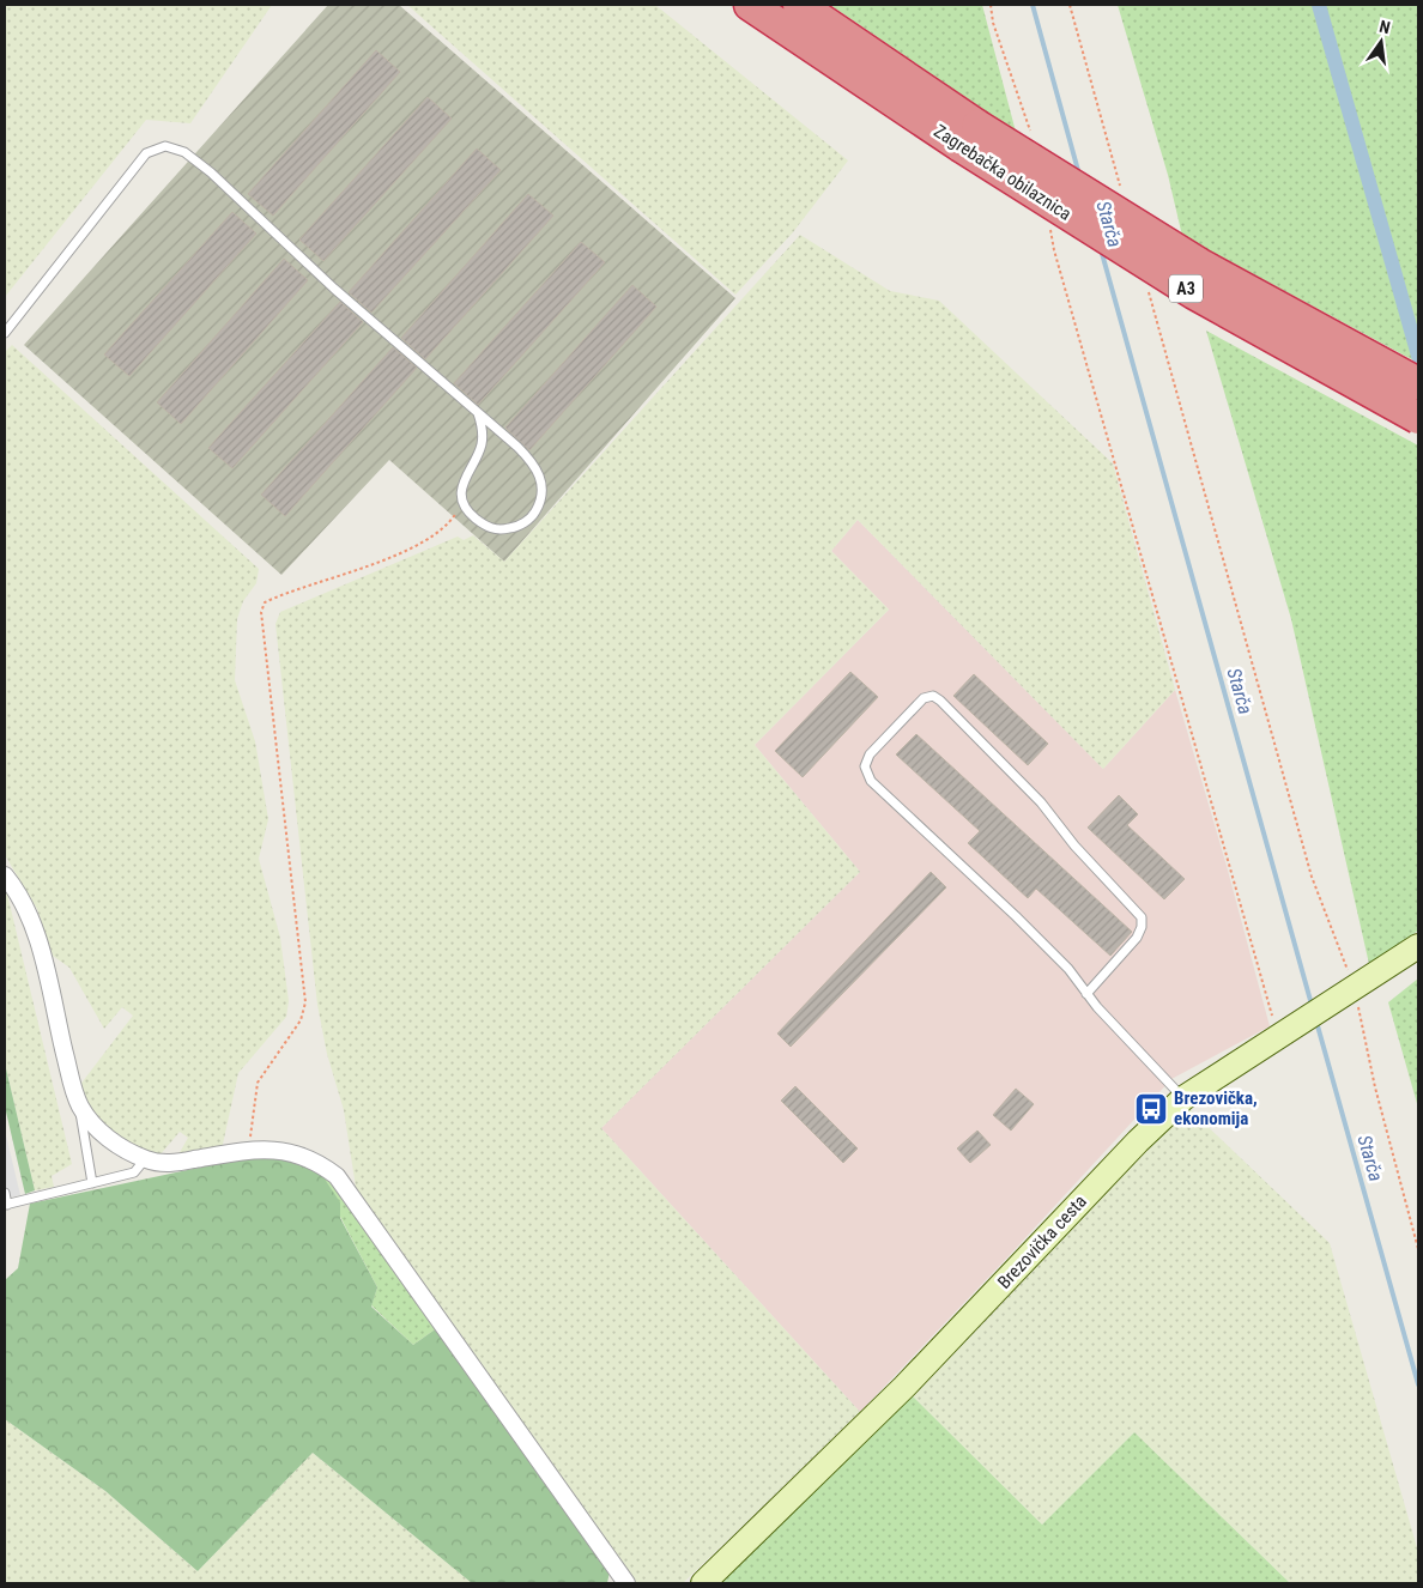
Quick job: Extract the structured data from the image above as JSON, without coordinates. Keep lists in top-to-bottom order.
{
  "streets": {
    "highway": ["Zagrebačka obilaznica", "A3"],
    "main road": ["Brezovička cesta"]
  },
  "water": ["Starča"],
  "places": {
    "bus stop": ["Brezovička, ekonomija"]
  },
  "north": "top"
}
